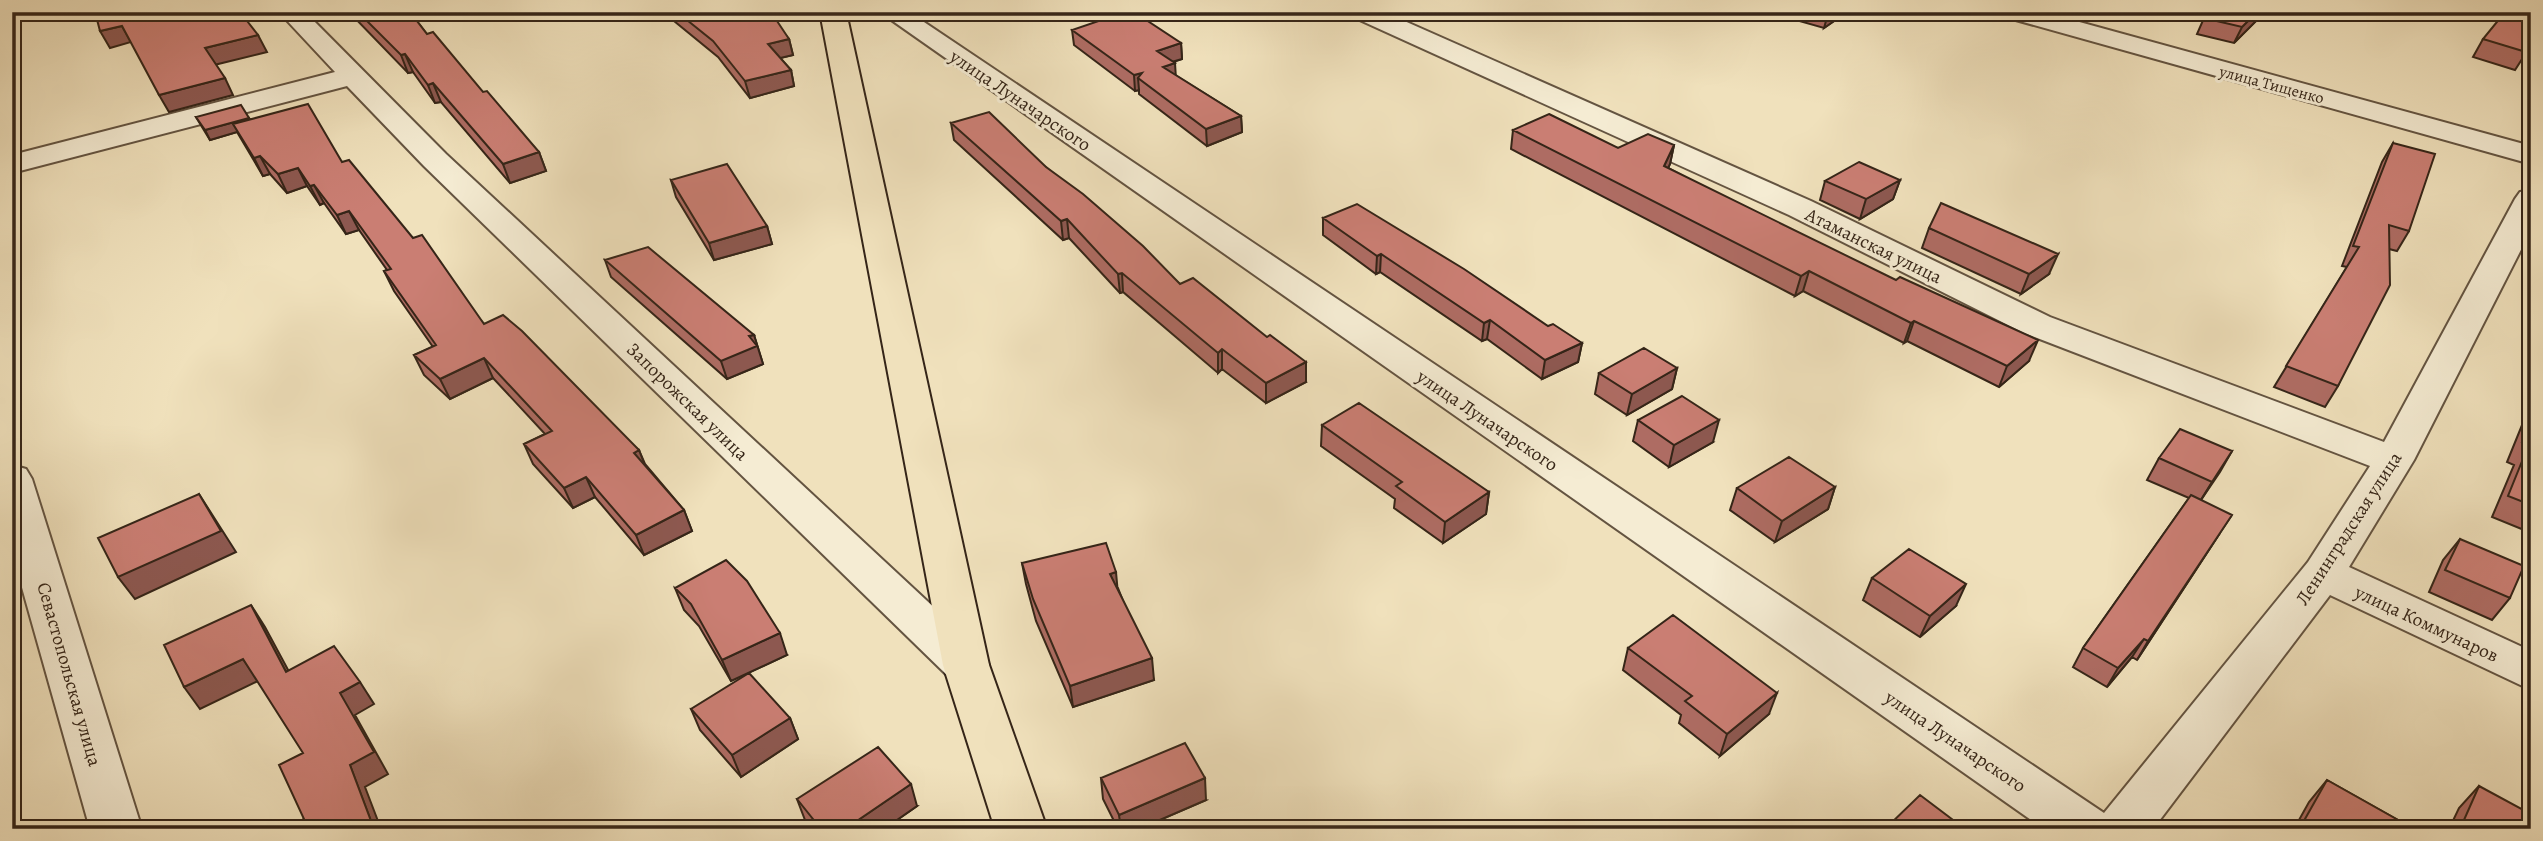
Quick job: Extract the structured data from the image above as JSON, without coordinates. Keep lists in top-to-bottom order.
{
  "streets": {
    "main road": ["Запорожская улица"],
    "street": [
      "улица Тищенко",
      "улица Луначарского",
      "Атаманская улица",
      "Ленинградская улица",
      "улица Коммунаров",
      "Севастопольская улица"
    ]
  },
  "crossings": [
    ["Атаманская улица", "Ленинградская улица"],
    ["Ленинградская улица", "улица Коммунаров"]
  ]
}
